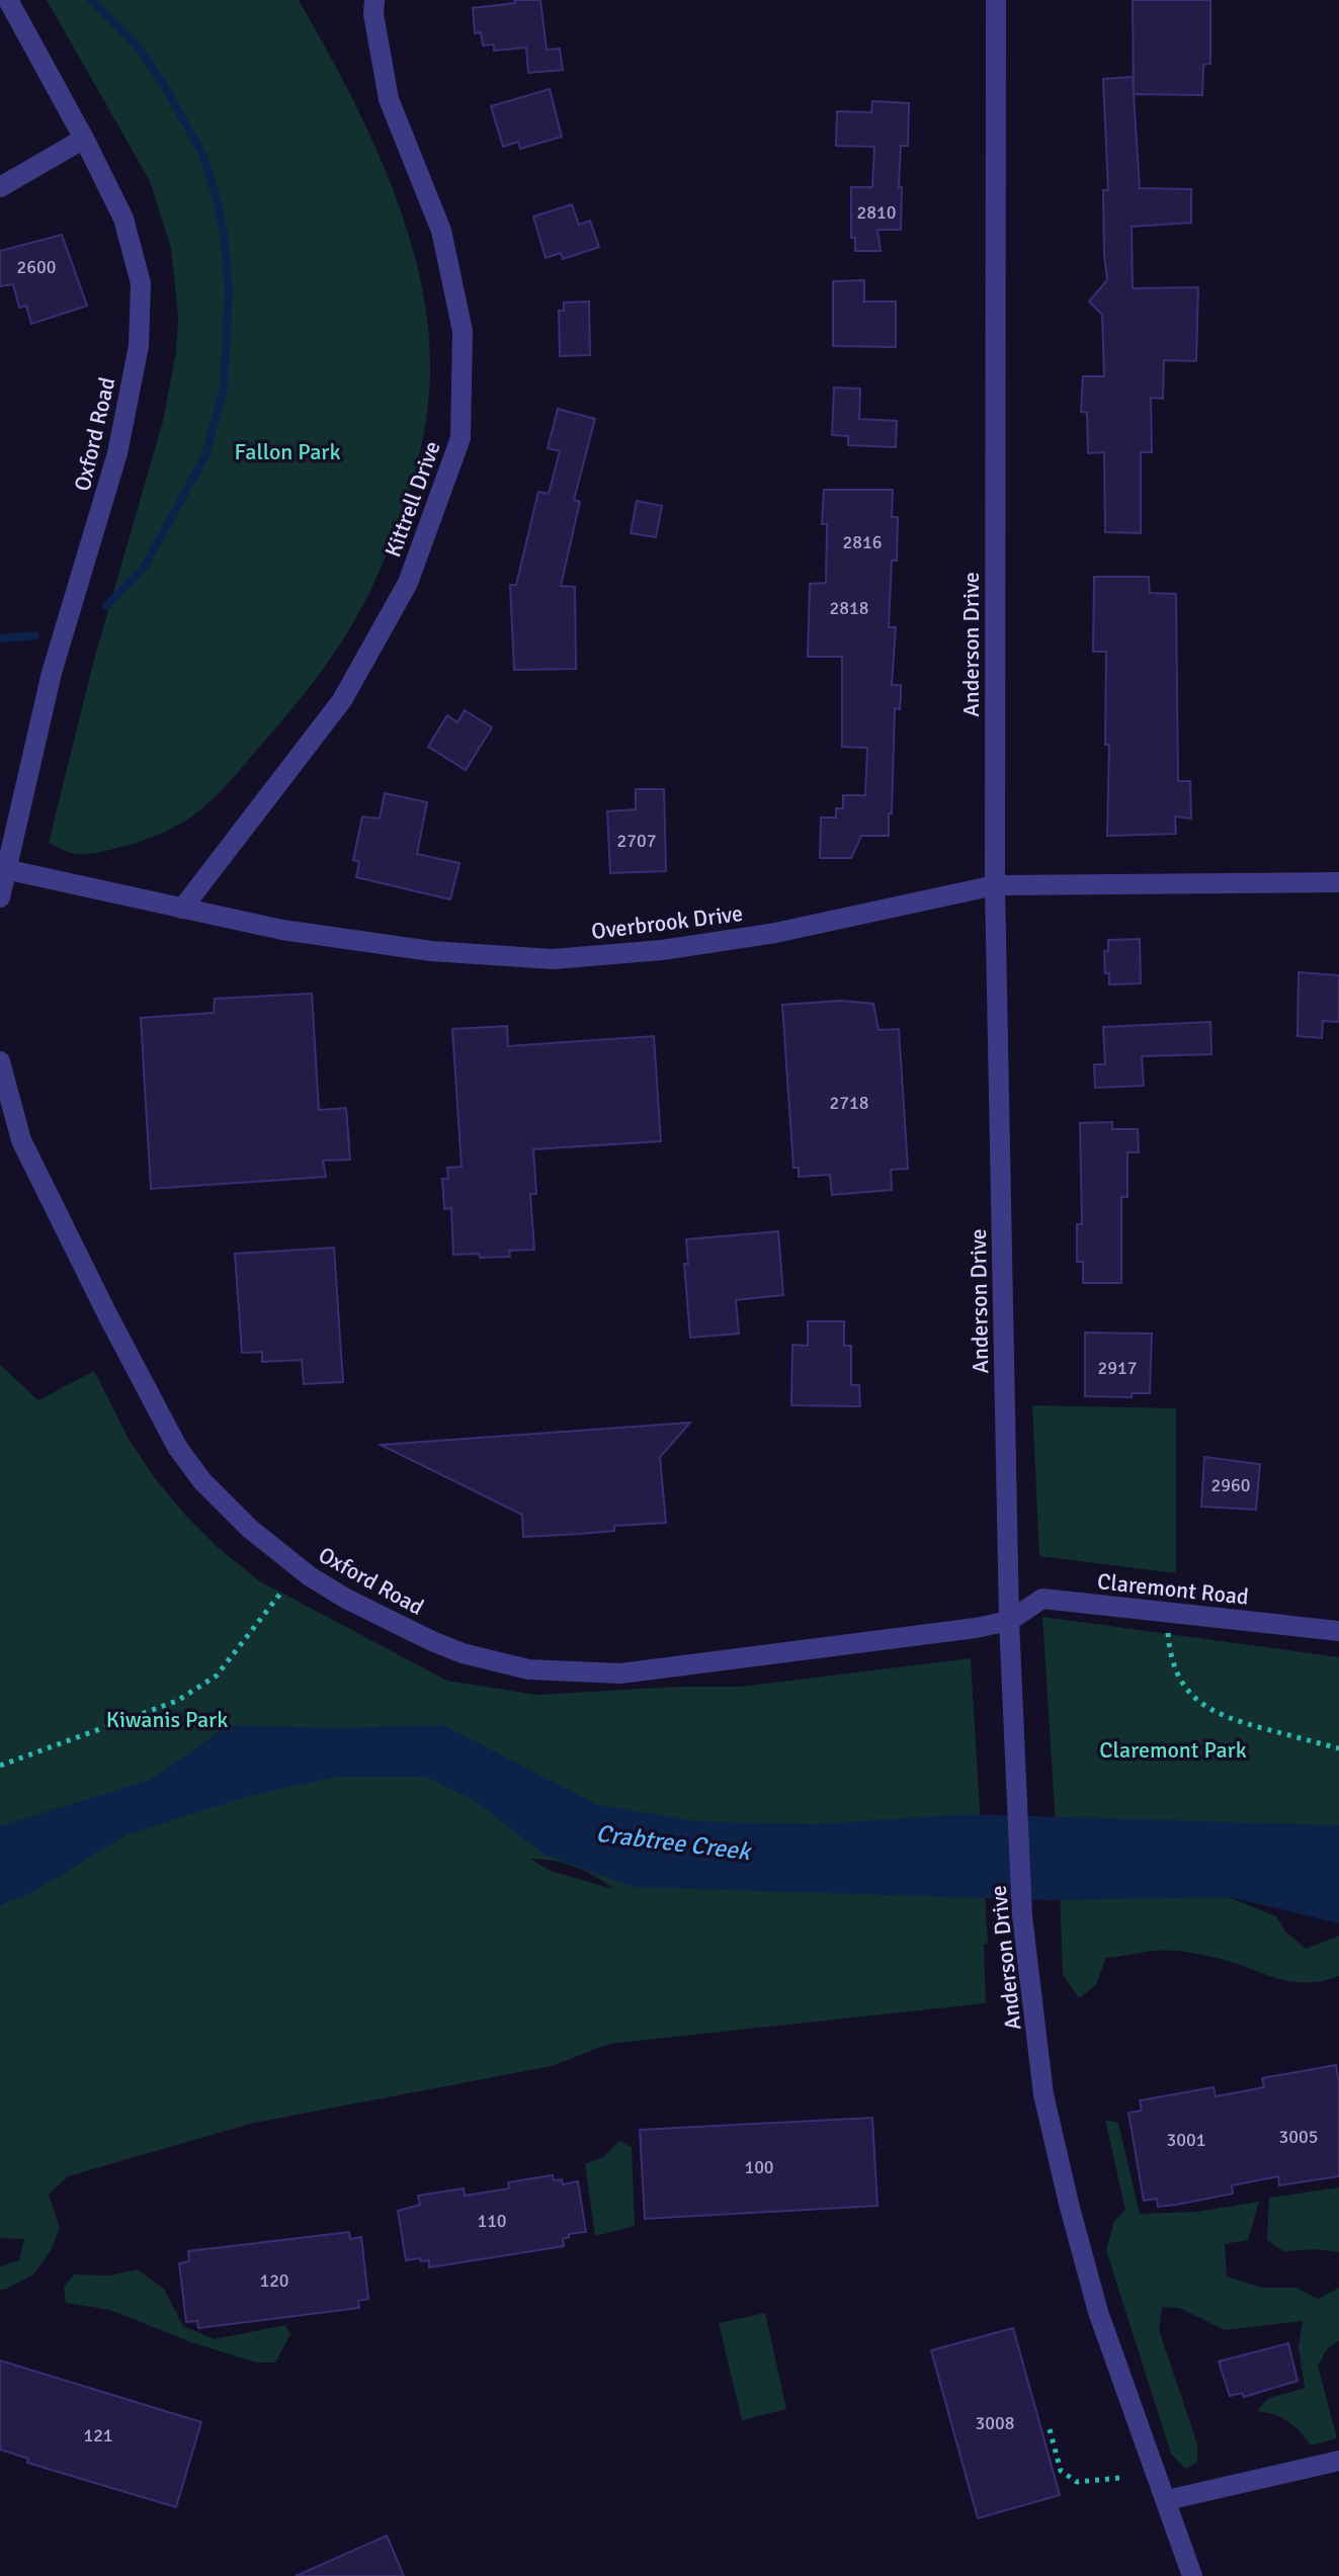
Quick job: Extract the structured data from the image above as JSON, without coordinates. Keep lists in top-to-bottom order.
{
  "streets": {
    "street": [
      "Oxford Road",
      "Kittrell Drive",
      "Anderson Drive",
      "Overbrook Drive",
      "Claremont Road"
    ]
  },
  "crossings": [
    ["Oxford Road", "Anderson Drive"],
    ["Oxford Road", "Overbrook Drive"],
    ["Oxford Road", "Claremont Road"],
    ["Kittrell Drive", "Overbrook Drive"],
    ["Anderson Drive", "Overbrook Drive"],
    ["Anderson Drive", "Claremont Road"]
  ],
  "water": ["Crabtree Creek"],
  "parks": ["Fallon Park", "Kiwanis Park", "Claremont Park"],
  "house_numbers": [
    "2810",
    "2600",
    "2816",
    "2818",
    "2707",
    "2718",
    "2917",
    "2960",
    "3005",
    "3001",
    "100",
    "110",
    "120",
    "3008",
    "121"
  ]
}
